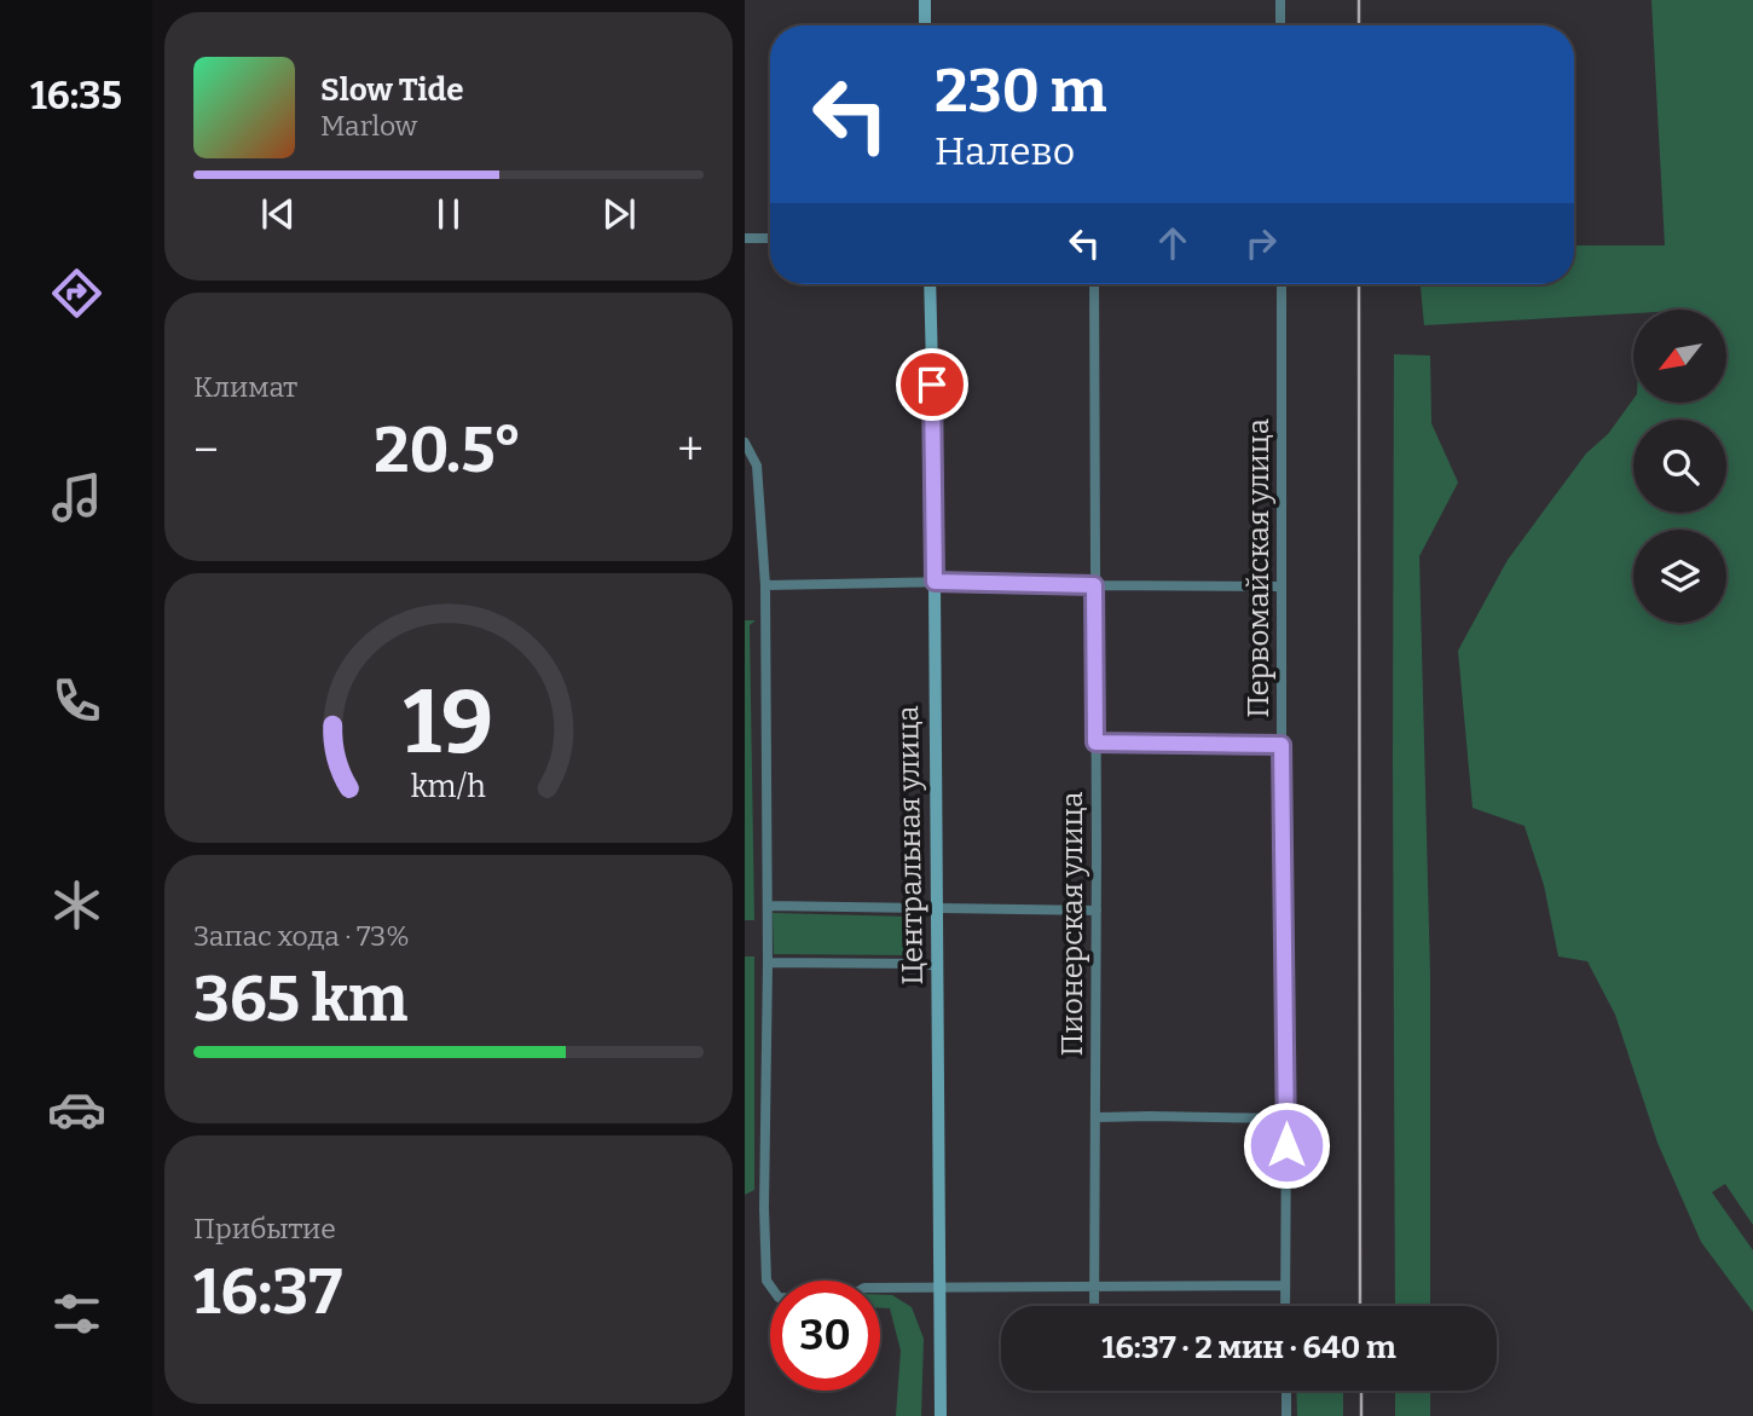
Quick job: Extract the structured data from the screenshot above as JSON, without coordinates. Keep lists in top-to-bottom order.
{
  "streets": {
    "main road": ["Центральная улица"],
    "street": ["Первомайская улица", "Пионерская улица"]
  },
  "north": "bottom left",
  "page": {
    "tabs": "16:35",
    "turn": ["230 m", "Налево"],
    "song": ["Slow Tide", "Marlow"],
    "tile": [
      "Климат",
      ["Запас хода · 73%", "365 km"],
      ["Прибытие", "16:37"]
    ],
    "heat": ["−", "20.5°", "+"],
    "limit": "30",
    "trip": "16:37 · 2 мин · 640 m",
    "gauge": ["19", "km/h"]
  }
}
